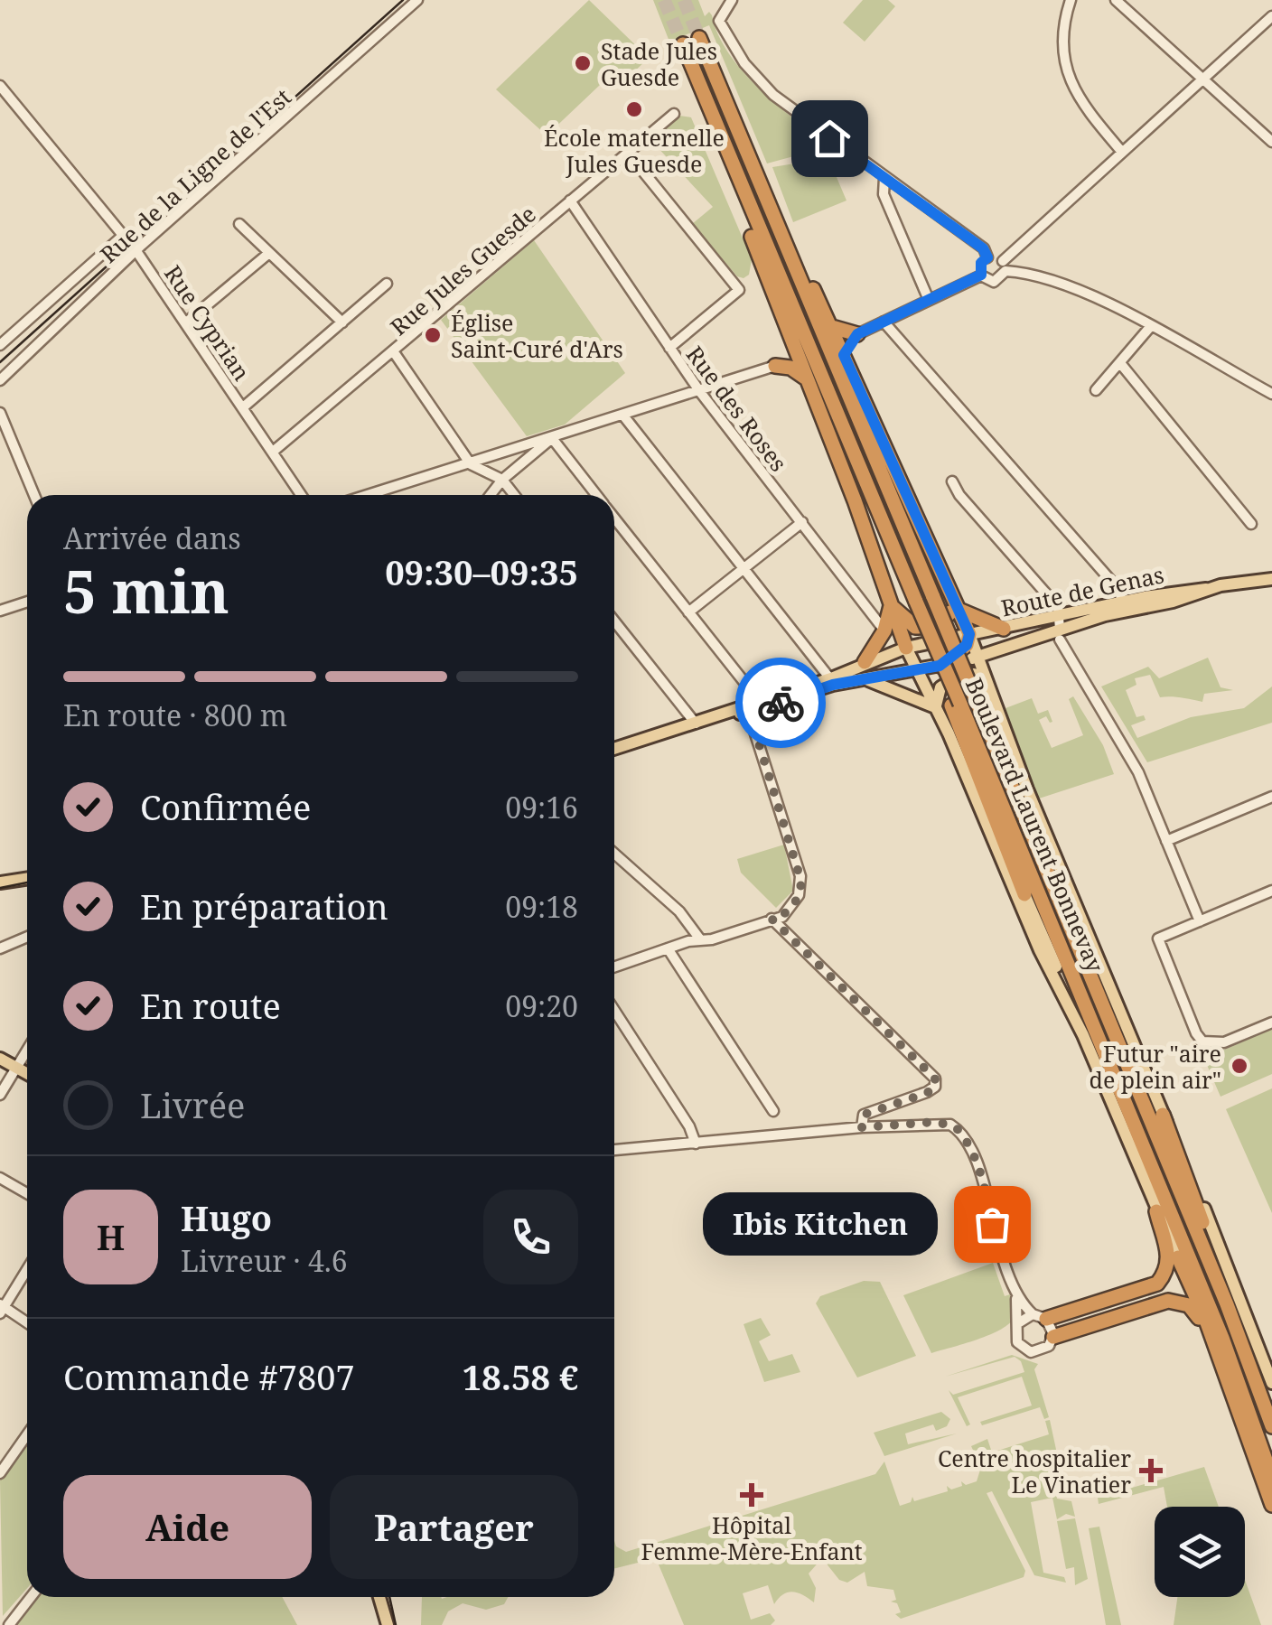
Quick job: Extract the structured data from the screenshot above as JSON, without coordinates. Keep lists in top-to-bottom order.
{
  "streets": {
    "highway": ["Boulevard Laurent Bonnevay"],
    "main road": ["Route de Genas"],
    "street": [
      "Rue de la Ligne de l'Est",
      "Rue Jules Guesde",
      "Rue Cyprian",
      "Rue des Roses"
    ]
  },
  "crossings": [
    ["Rue de la Ligne de l'Est", "Rue Cyprian"],
    ["Rue Jules Guesde", "Rue Cyprian"],
    ["Rue Jules Guesde", "Rue des Roses"]
  ],
  "places": {
    "other": [
      "Stade Jules Guesde",
      "École maternelle Jules Guesde",
      "Église Saint-Curé d'Ars",
      "Futur \"aire de plein air\"",
      "Ibis Kitchen"
    ],
    "health": ["Centre hospitalier Le Vinatier", "Hôpital Femme-Mère-Enfant"]
  },
  "page": {
    "heading": ["5 min", "Arrivée dans", "09:30–09:35"],
    "panel": [
      "Hugo",
      "Livreur · 4.6",
      "Commande #7807",
      "18.58 €"
    ],
    "bar": "En route · 800 m",
    "list": [
      ["Confirmée", "09:16"],
      ["En préparation", "09:18"],
      ["En route", "09:20"],
      "Livrée"
    ],
    "round": "H",
    "bubble": "Ibis Kitchen",
    "buttons": ["Aide", "Partager"]
  }
}
